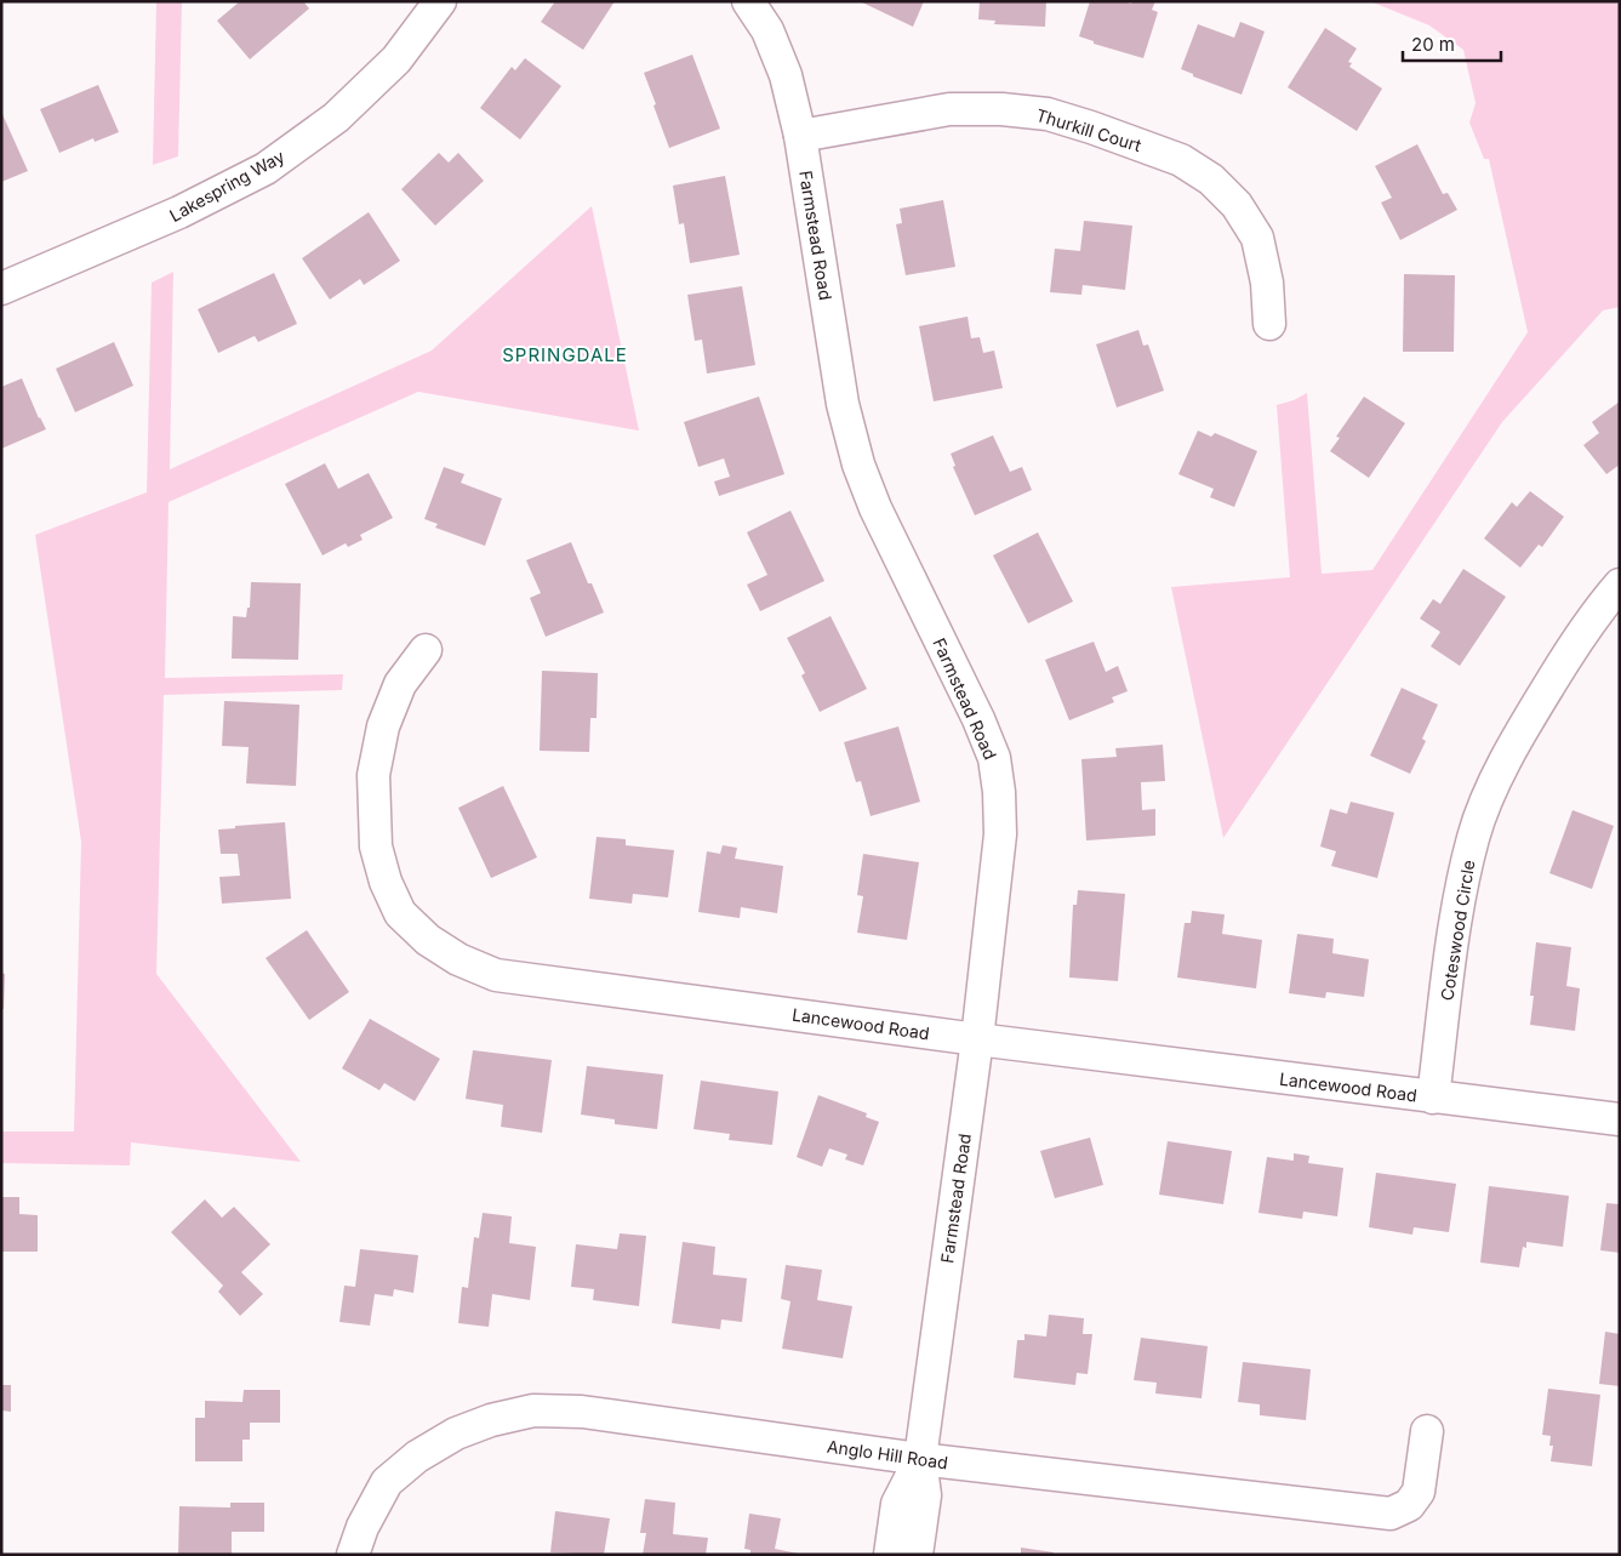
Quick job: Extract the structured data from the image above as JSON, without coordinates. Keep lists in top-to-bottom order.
{
  "streets": {
    "street": [
      "Thurkill Court",
      "Lakespring Way",
      "Farmstead Road",
      "Coteswood Circle",
      "Lancewood Road",
      "Anglo Hill Road"
    ]
  },
  "crossings": [
    ["Thurkill Court", "Farmstead Road"],
    ["Farmstead Road", "Lancewood Road"],
    ["Farmstead Road", "Anglo Hill Road"],
    ["Coteswood Circle", "Lancewood Road"]
  ],
  "districts": ["SPRINGDALE"],
  "scale_bar": "20 m"
}
